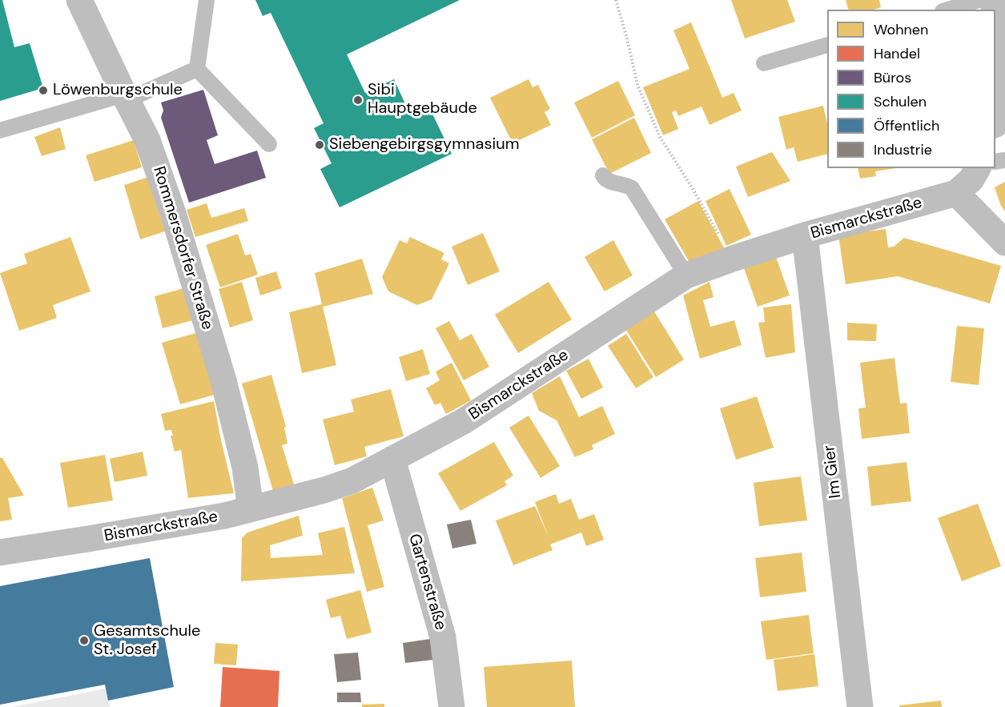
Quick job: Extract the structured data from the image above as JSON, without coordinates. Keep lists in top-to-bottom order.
{
  "streets": {
    "street": [
      "Bismarckstraße",
      "Rommersdorfer Straße",
      "Im Gier",
      "Gartenstraße"
    ]
  },
  "crossings": [
    ["Bismarckstraße", "Rommersdorfer Straße"],
    ["Bismarckstraße", "Im Gier"],
    ["Bismarckstraße", "Gartenstraße"]
  ],
  "places": [
    "Löwenburgschule",
    "Sibi Hauptgebäude",
    "Siebengebirgsgymnasium",
    "Gesamtschule St. Josef"
  ],
  "legend": [
    "Wohnen",
    "Handel",
    "Büros",
    "Schulen",
    "Öffentlich",
    "Industrie"
  ]
}
